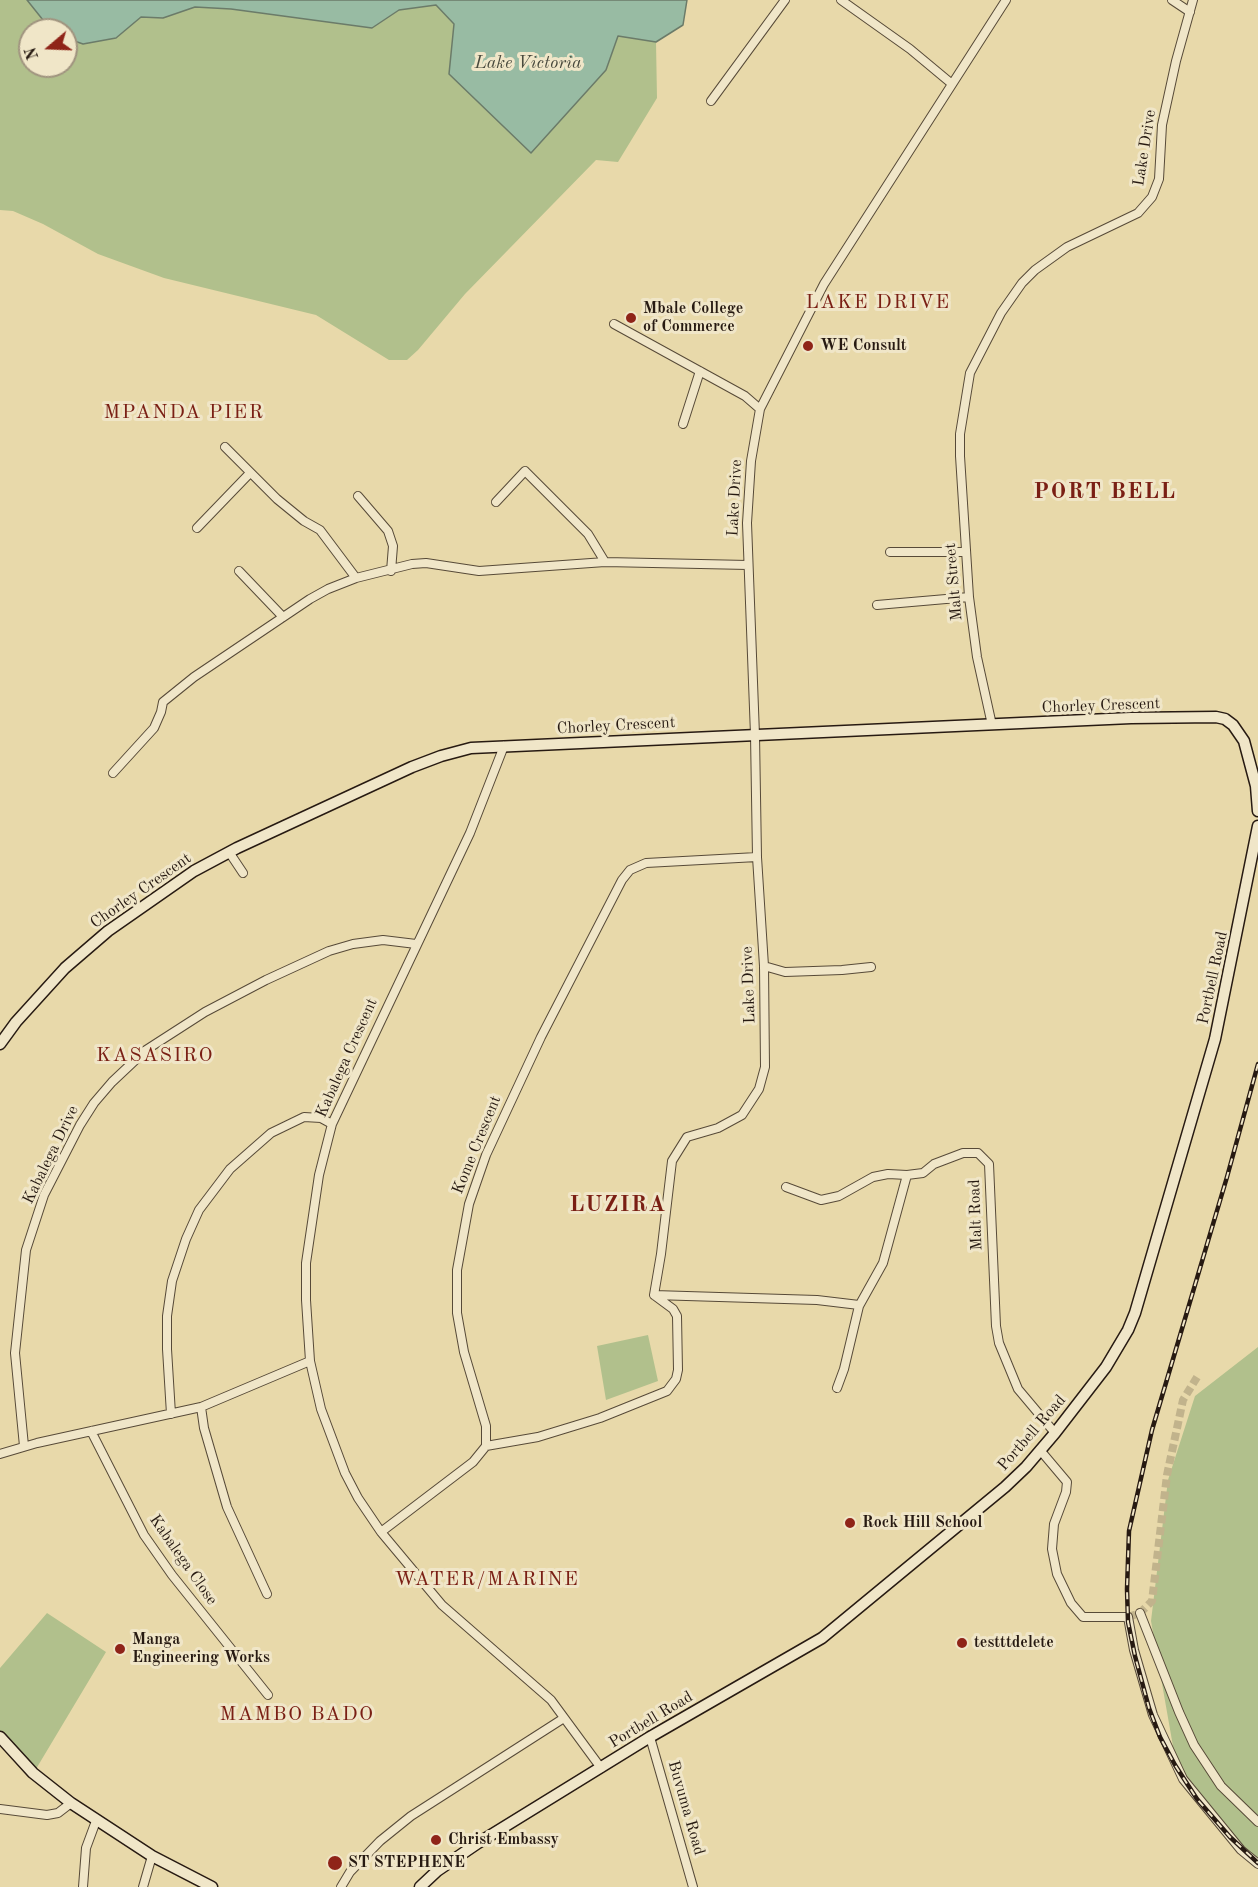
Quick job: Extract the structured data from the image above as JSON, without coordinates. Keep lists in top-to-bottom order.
{
  "streets": {
    "main road": ["Chorley Crescent", "Portbell Road"],
    "street": [
      "Lake Drive",
      "Malt Street",
      "Kabalega Crescent",
      "Kome Crescent",
      "Kabalega Drive",
      "Malt Road",
      "Kabalega Close",
      "Buvuma Road"
    ]
  },
  "crossings": [
    ["Lake Drive", "Malt Street"],
    ["Lake Drive", "Chorley Crescent"],
    ["Lake Drive", "Kome Crescent"],
    ["Malt Street", "Chorley Crescent"],
    ["Chorley Crescent", "Kabalega Crescent"],
    ["Portbell Road", "Kabalega Crescent"],
    ["Portbell Road", "Malt Road"],
    ["Portbell Road", "Buvuma Road"],
    ["Kabalega Crescent", "Kabalega Drive"]
  ],
  "districts": [
    "LAKE DRIVE",
    "MPANDA PIER",
    "PORT BELL",
    "KASASIRO",
    "LUZIRA",
    "WATER/MARINE",
    "MAMBO BADO"
  ],
  "water": ["Lake Victoria"],
  "places": [
    "Mbale College of Commerce",
    "WE Consult",
    "Rock Hill School",
    "testttdelete",
    "Manga Engineering Works",
    "Christ Embassy",
    "ST STEPHENE"
  ],
  "north": "left"
}
